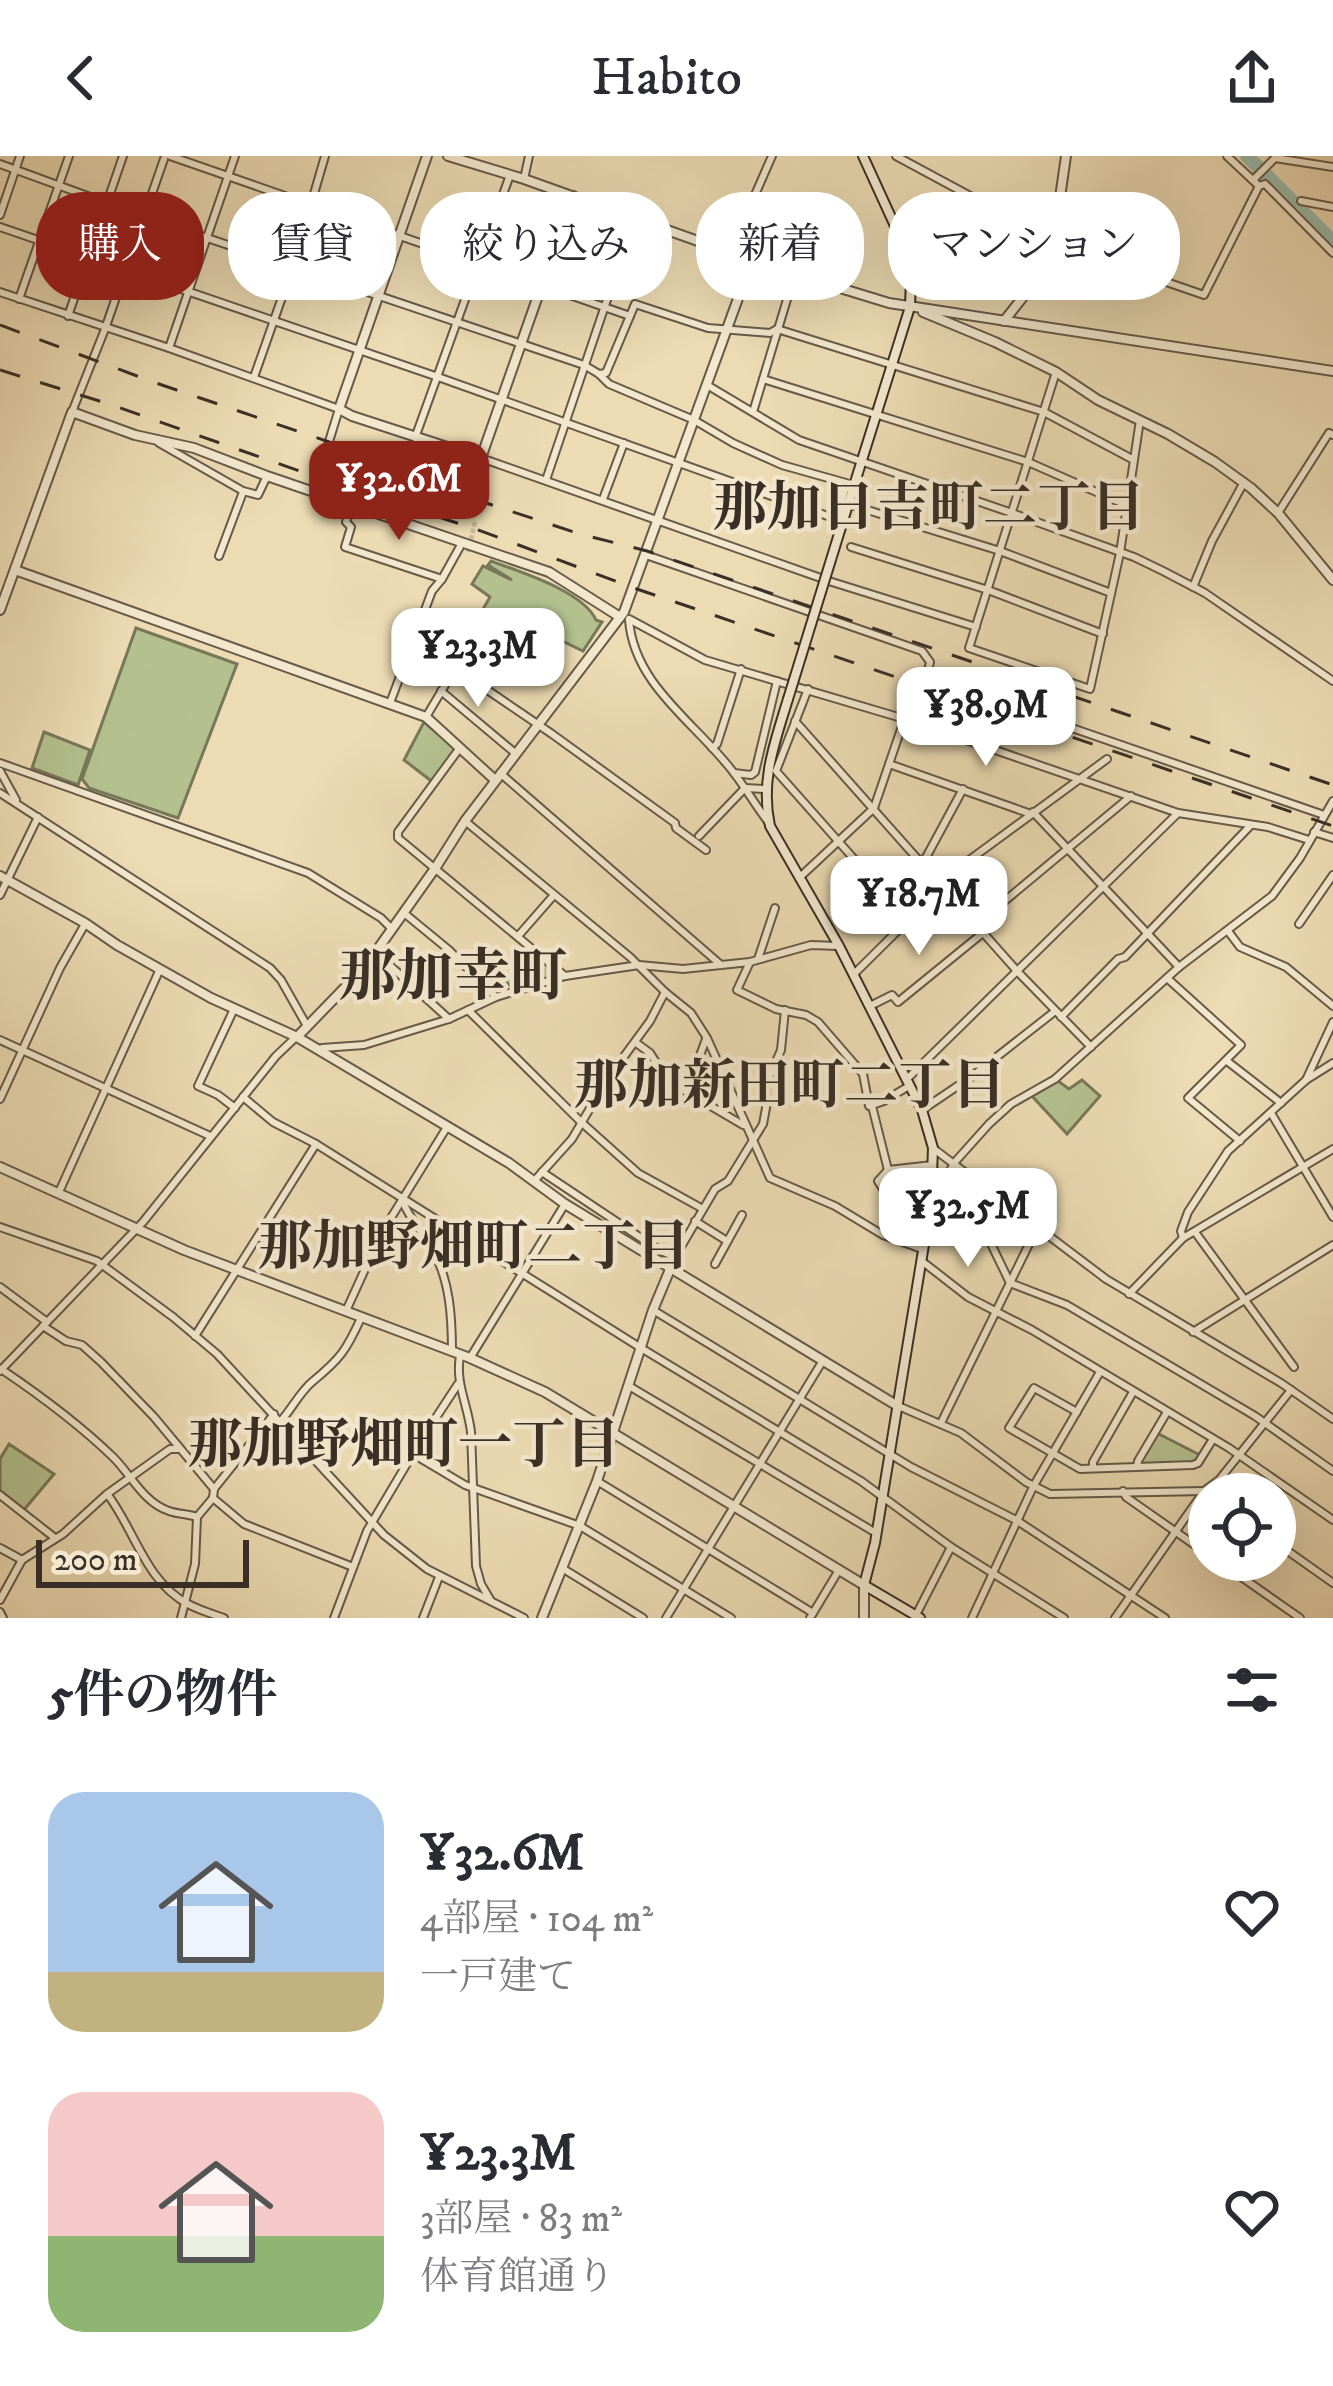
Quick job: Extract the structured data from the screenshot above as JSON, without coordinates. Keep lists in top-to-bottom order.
{
  "districts": [
    "那加日吉町二丁目",
    "那加幸町",
    "那加新田町二丁目",
    "那加野畑町二丁目",
    "那加野畑町一丁目"
  ],
  "scale_bar": "200 m",
  "page": {
    "header": "Habito",
    "chip": [
      "購入",
      "賃貸",
      "絞り込み",
      "新着",
      "マンション"
    ],
    "price": [
      "¥32.6M",
      "¥23.3M",
      "¥38.9M",
      "¥18.7M",
      "¥32.5M"
    ],
    "scale": "200 m",
    "heading": "5件の物件",
    "list": [
      {
        "name": "¥32.6M",
        "note": "4部屋 · 104 m² · 一戸建て"
      },
      {
        "name": "¥23.3M",
        "note": "3部屋 · 83 m² · 体育館通り"
      }
    ]
  }
}
